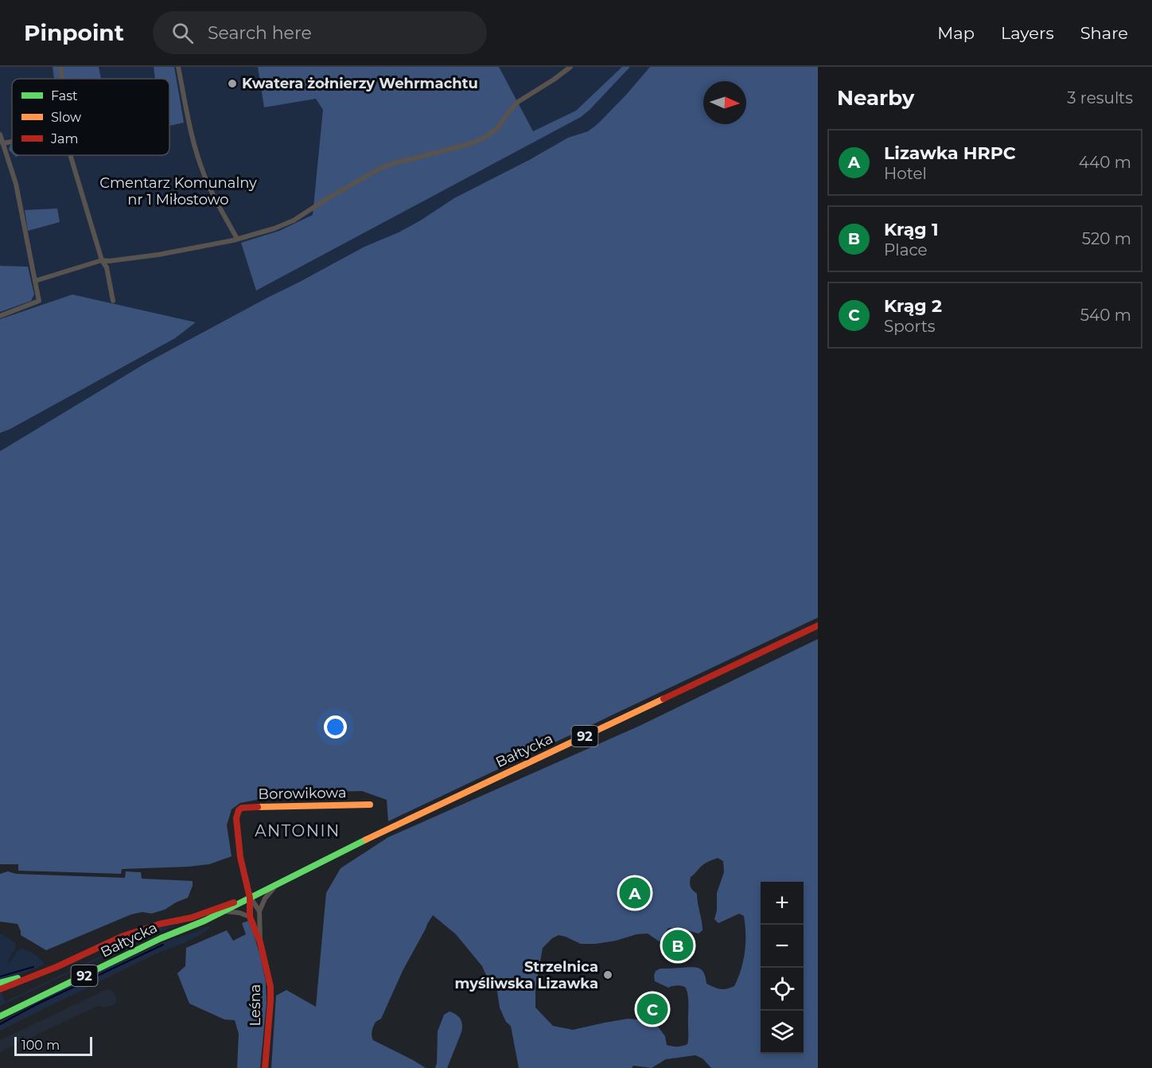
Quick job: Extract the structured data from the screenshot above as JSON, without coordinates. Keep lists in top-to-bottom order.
{
  "streets": {
    "main road": [
      "92",
      "Bałtycka",
      "Borowikowa",
      "Leśna"
    ]
  },
  "crossings": [
    ["Bałtycka", "Borowikowa"],
    ["Bałtycka", "Leśna"],
    ["Borowikowa", "Leśna"]
  ],
  "districts": ["ANTONIN"],
  "parks": ["Cmentarz Komunalny nr 1 Miłostowo"],
  "places": ["Kwatera żołnierzy Wehrmachtu", "Strzelnica myśliwska Lizawka"],
  "legend": ["Fast", "Slow", "Jam"],
  "scale_bar": "100 m",
  "north": "right",
  "page": {
    "header": "Pinpoint",
    "search": "Search here",
    "nav": ["Map", "Layers", "Share"],
    "heading": ["Nearby", "3 results"],
    "list": [
      {
        "mark": "A",
        "name": "Lizawka HRPC",
        "note": "Hotel",
        "value": "440 m"
      },
      {
        "mark": "B",
        "name": "Krąg 1",
        "note": "Place",
        "value": "520 m"
      },
      {
        "mark": "C",
        "name": "Krąg 2",
        "note": "Sports",
        "value": "540 m"
      }
    ],
    "pins": ["A", "B", "C"],
    "map_buttons": ["+", "−"],
    "scale": "100 m"
  }
}
